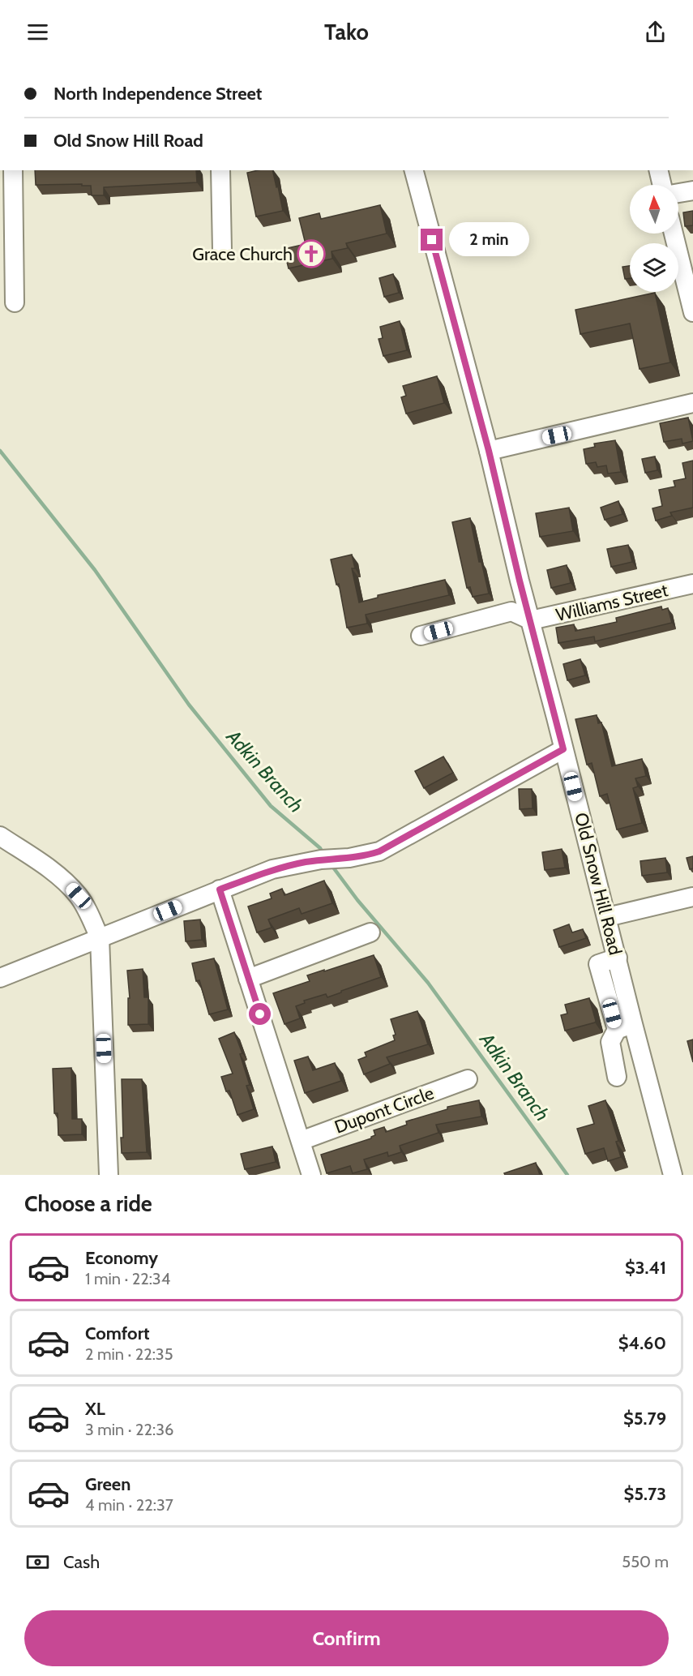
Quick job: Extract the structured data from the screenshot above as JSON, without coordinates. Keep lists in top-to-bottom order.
{
  "streets": {
    "street": ["Williams Street", "Old Snow Hill Road", "Dupont Circle"]
  },
  "crossings": [
    ["Williams Street", "Old Snow Hill Road"]
  ],
  "water": ["Adkin Branch"],
  "places": {
    "church": ["Grace Church"]
  },
  "north": "top",
  "page": {
    "header": "Tako",
    "banner": ["North Independence Street", "Old Snow Hill Road"],
    "bubble": "2 min",
    "heading": "Choose a ride",
    "list": [
      {
        "name": "Economy",
        "note": "1 min · 22:34",
        "value": "$3.41"
      },
      {
        "name": "Comfort",
        "note": "2 min · 22:35",
        "value": "$4.60"
      },
      {
        "name": "XL",
        "note": "3 min · 22:36",
        "value": "$5.79"
      },
      {
        "name": "Green",
        "note": "4 min · 22:37",
        "value": "$5.73"
      }
    ],
    "pay": ["Cash", "550 m"],
    "buttons": "Confirm"
  }
}
